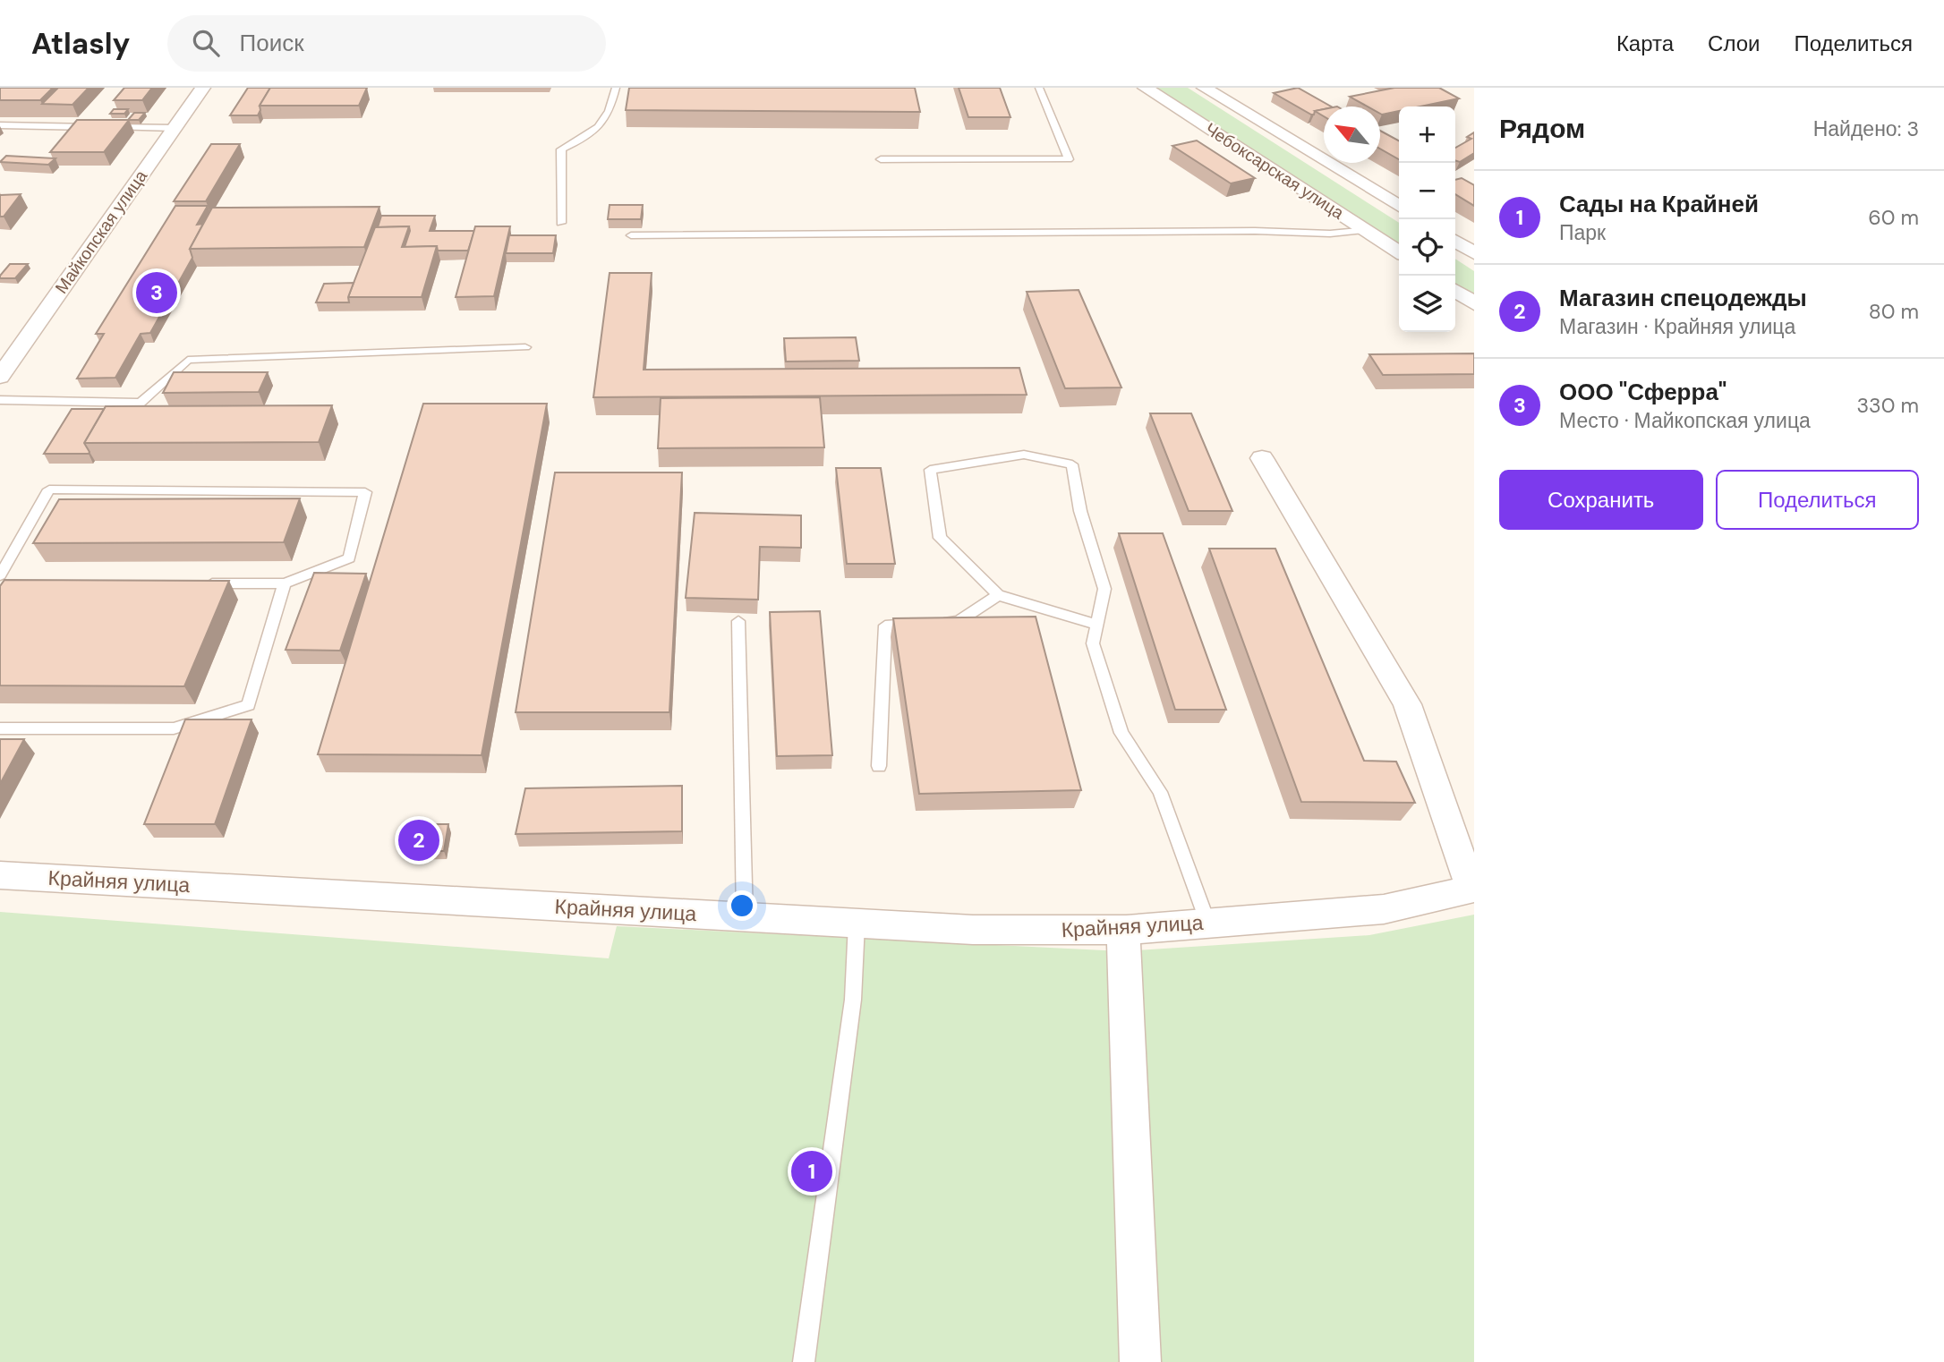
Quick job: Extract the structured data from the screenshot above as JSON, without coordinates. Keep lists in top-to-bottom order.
{
  "streets": {
    "street": ["Чебоксарская улица", "Майкопская улица", "Крайняя улица"]
  },
  "north": "top left",
  "page": {
    "header": "Atlasly",
    "search": "Поиск",
    "nav": ["Карта", "Слои", "Поделиться"],
    "heading": ["Рядом", "Найдено: 3"],
    "map_buttons": ["+", "−"],
    "list": [
      {
        "mark": "1",
        "name": "Сады на Крайней",
        "note": "Парк",
        "value": "60 m"
      },
      {
        "mark": "2",
        "name": "Магазин спецодежды",
        "note": "Магазин · Крайняя улица",
        "value": "80 m"
      },
      {
        "mark": "3",
        "name": "ООО \"Сферра\"",
        "note": "Место · Майкопская улица",
        "value": "330 m"
      }
    ],
    "pins": ["3", "2", "1"],
    "buttons": ["Сохранить", "Поделиться"]
  }
}
